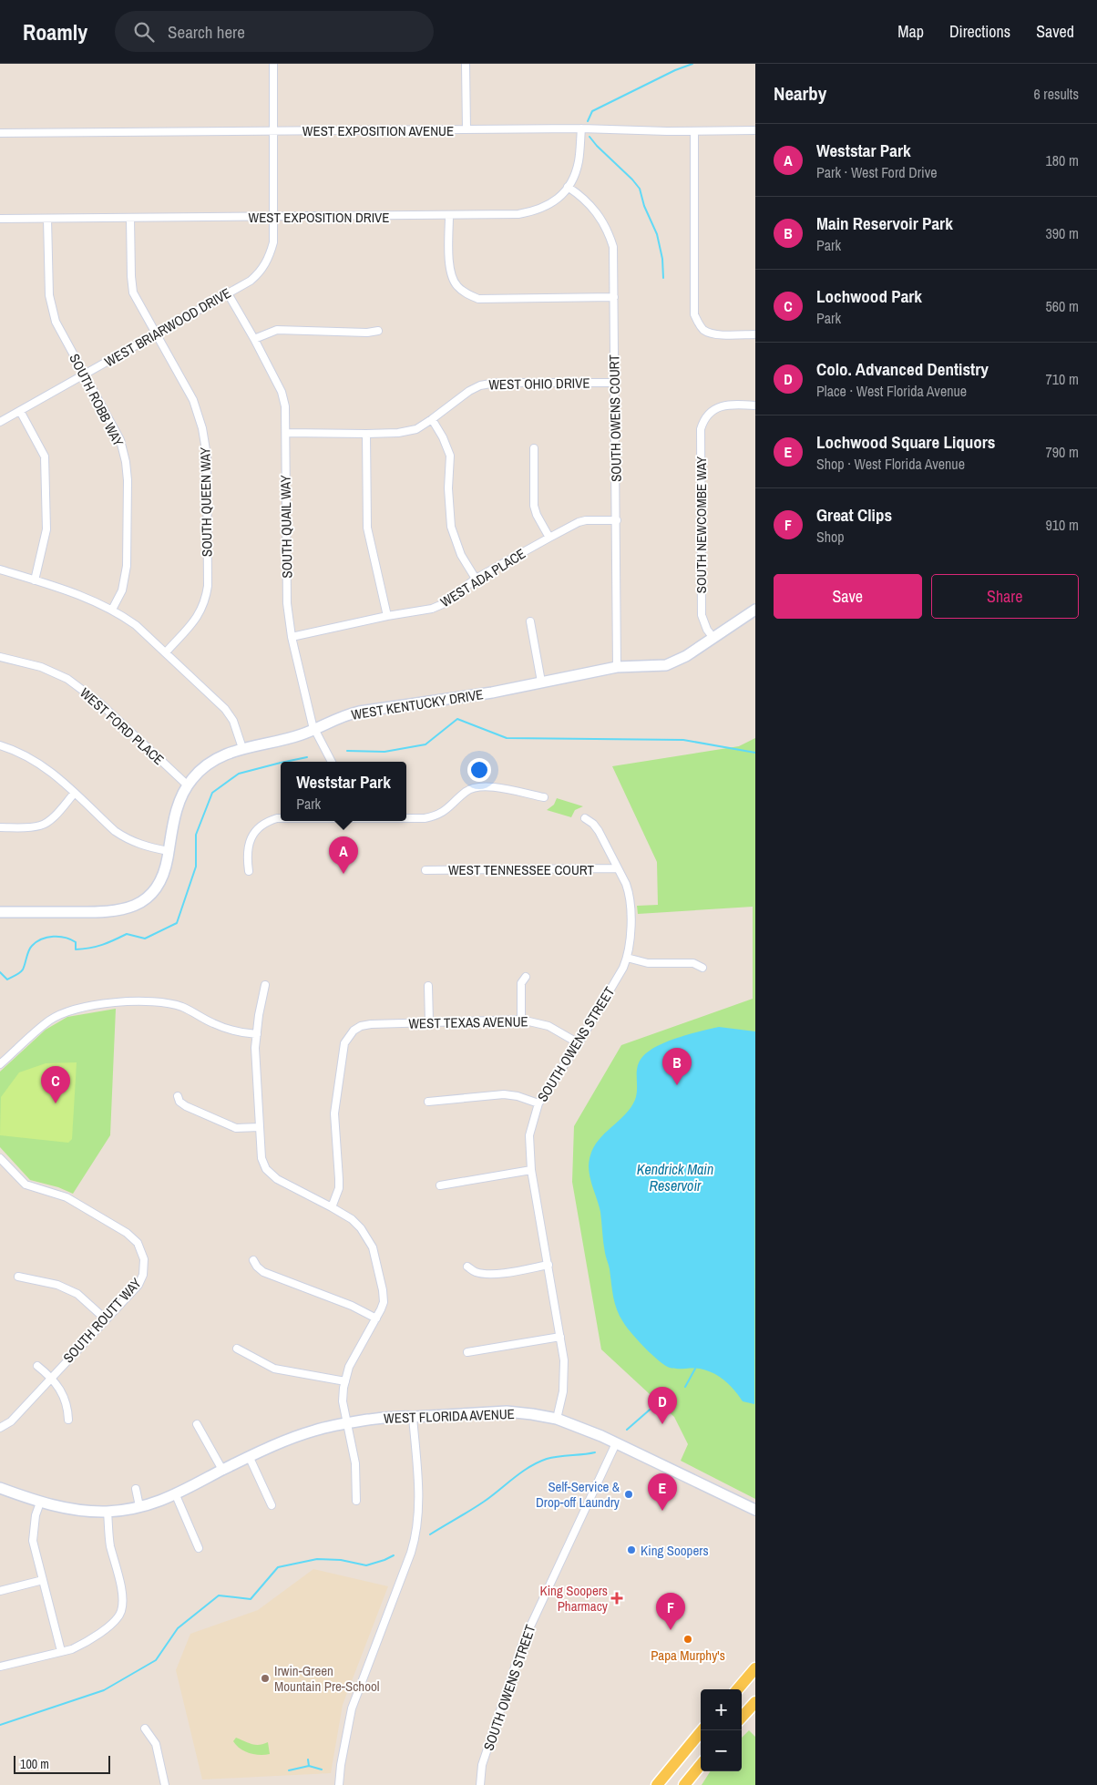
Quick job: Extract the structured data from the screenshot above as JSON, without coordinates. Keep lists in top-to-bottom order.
{
  "streets": {
    "street": [
      "WEST EXPOSITION AVENUE",
      "WEST EXPOSITION DRIVE",
      "WEST BRIARWOOD DRIVE",
      "WEST OHIO DRIVE",
      "SOUTH ROBB WAY",
      "SOUTH OWENS COURT",
      "SOUTH QUEEN WAY",
      "SOUTH NEWCOMBE WAY",
      "SOUTH QUAIL WAY",
      "WEST ADA PLACE",
      "WEST KENTUCKY DRIVE",
      "WEST FORD PLACE",
      "WEST TENNESSEE COURT",
      "WEST TEXAS AVENUE",
      "SOUTH OWENS STREET",
      "SOUTH ROUTT WAY",
      "WEST FLORIDA AVENUE"
    ]
  },
  "crossings": [
    ["WEST EXPOSITION AVENUE", "WEST EXPOSITION DRIVE"],
    ["WEST EXPOSITION AVENUE", "WEST BRIARWOOD DRIVE"],
    ["WEST EXPOSITION DRIVE", "WEST BRIARWOOD DRIVE"],
    ["WEST EXPOSITION DRIVE", "SOUTH ROBB WAY"],
    ["WEST EXPOSITION DRIVE", "SOUTH OWENS COURT"],
    ["WEST EXPOSITION DRIVE", "SOUTH QUEEN WAY"],
    ["WEST BRIARWOOD DRIVE", "SOUTH ROBB WAY"],
    ["WEST BRIARWOOD DRIVE", "SOUTH QUEEN WAY"],
    ["WEST BRIARWOOD DRIVE", "SOUTH QUAIL WAY"],
    ["WEST OHIO DRIVE", "SOUTH OWENS COURT"],
    ["WEST OHIO DRIVE", "SOUTH QUAIL WAY"],
    ["SOUTH OWENS COURT", "WEST ADA PLACE"],
    ["SOUTH OWENS COURT", "WEST KENTUCKY DRIVE"],
    ["SOUTH NEWCOMBE WAY", "WEST KENTUCKY DRIVE"],
    ["SOUTH QUAIL WAY", "WEST ADA PLACE"],
    ["SOUTH QUAIL WAY", "WEST KENTUCKY DRIVE"],
    ["WEST KENTUCKY DRIVE", "WEST FORD PLACE"],
    ["WEST TENNESSEE COURT", "SOUTH OWENS STREET"],
    ["WEST TEXAS AVENUE", "SOUTH OWENS STREET"],
    ["SOUTH OWENS STREET", "WEST FLORIDA AVENUE"]
  ],
  "water": ["Kendrick Main Reservoir"],
  "places": {
    "other": [
      "Self-Service & Drop-off Laundry",
      "King Soopers",
      "Papa Murphy's",
      "Irwin-Green Mountain Pre-School"
    ],
    "health": ["King Soopers Pharmacy"]
  },
  "scale_bar": "100 m",
  "page": {
    "header": "Roamly",
    "search": "Search here",
    "nav": ["Map", "Directions", "Saved"],
    "heading": ["Nearby", "6 results"],
    "list": [
      {
        "mark": "A",
        "name": "Weststar Park",
        "note": "Park · West Ford Drive",
        "value": "180 m"
      },
      {
        "mark": "B",
        "name": "Main Reservoir Park",
        "note": "Park",
        "value": "390 m"
      },
      {
        "mark": "C",
        "name": "Lochwood Park",
        "note": "Park",
        "value": "560 m"
      },
      {
        "mark": "D",
        "name": "Colo. Advanced Dentistry",
        "note": "Place · West Florida Avenue",
        "value": "710 m"
      },
      {
        "mark": "E",
        "name": "Lochwood Square Liquors",
        "note": "Shop · West Florida Avenue",
        "value": "790 m"
      },
      {
        "mark": "F",
        "name": "Great Clips",
        "note": "Shop",
        "value": "910 m"
      }
    ],
    "buttons": ["Save", "Share"],
    "popup": ["Weststar Park", "Park"],
    "pins": [
      "A",
      "B",
      "C",
      "D",
      "E",
      "F"
    ],
    "map_buttons": ["+", "−"],
    "scale": "100 m"
  }
}
